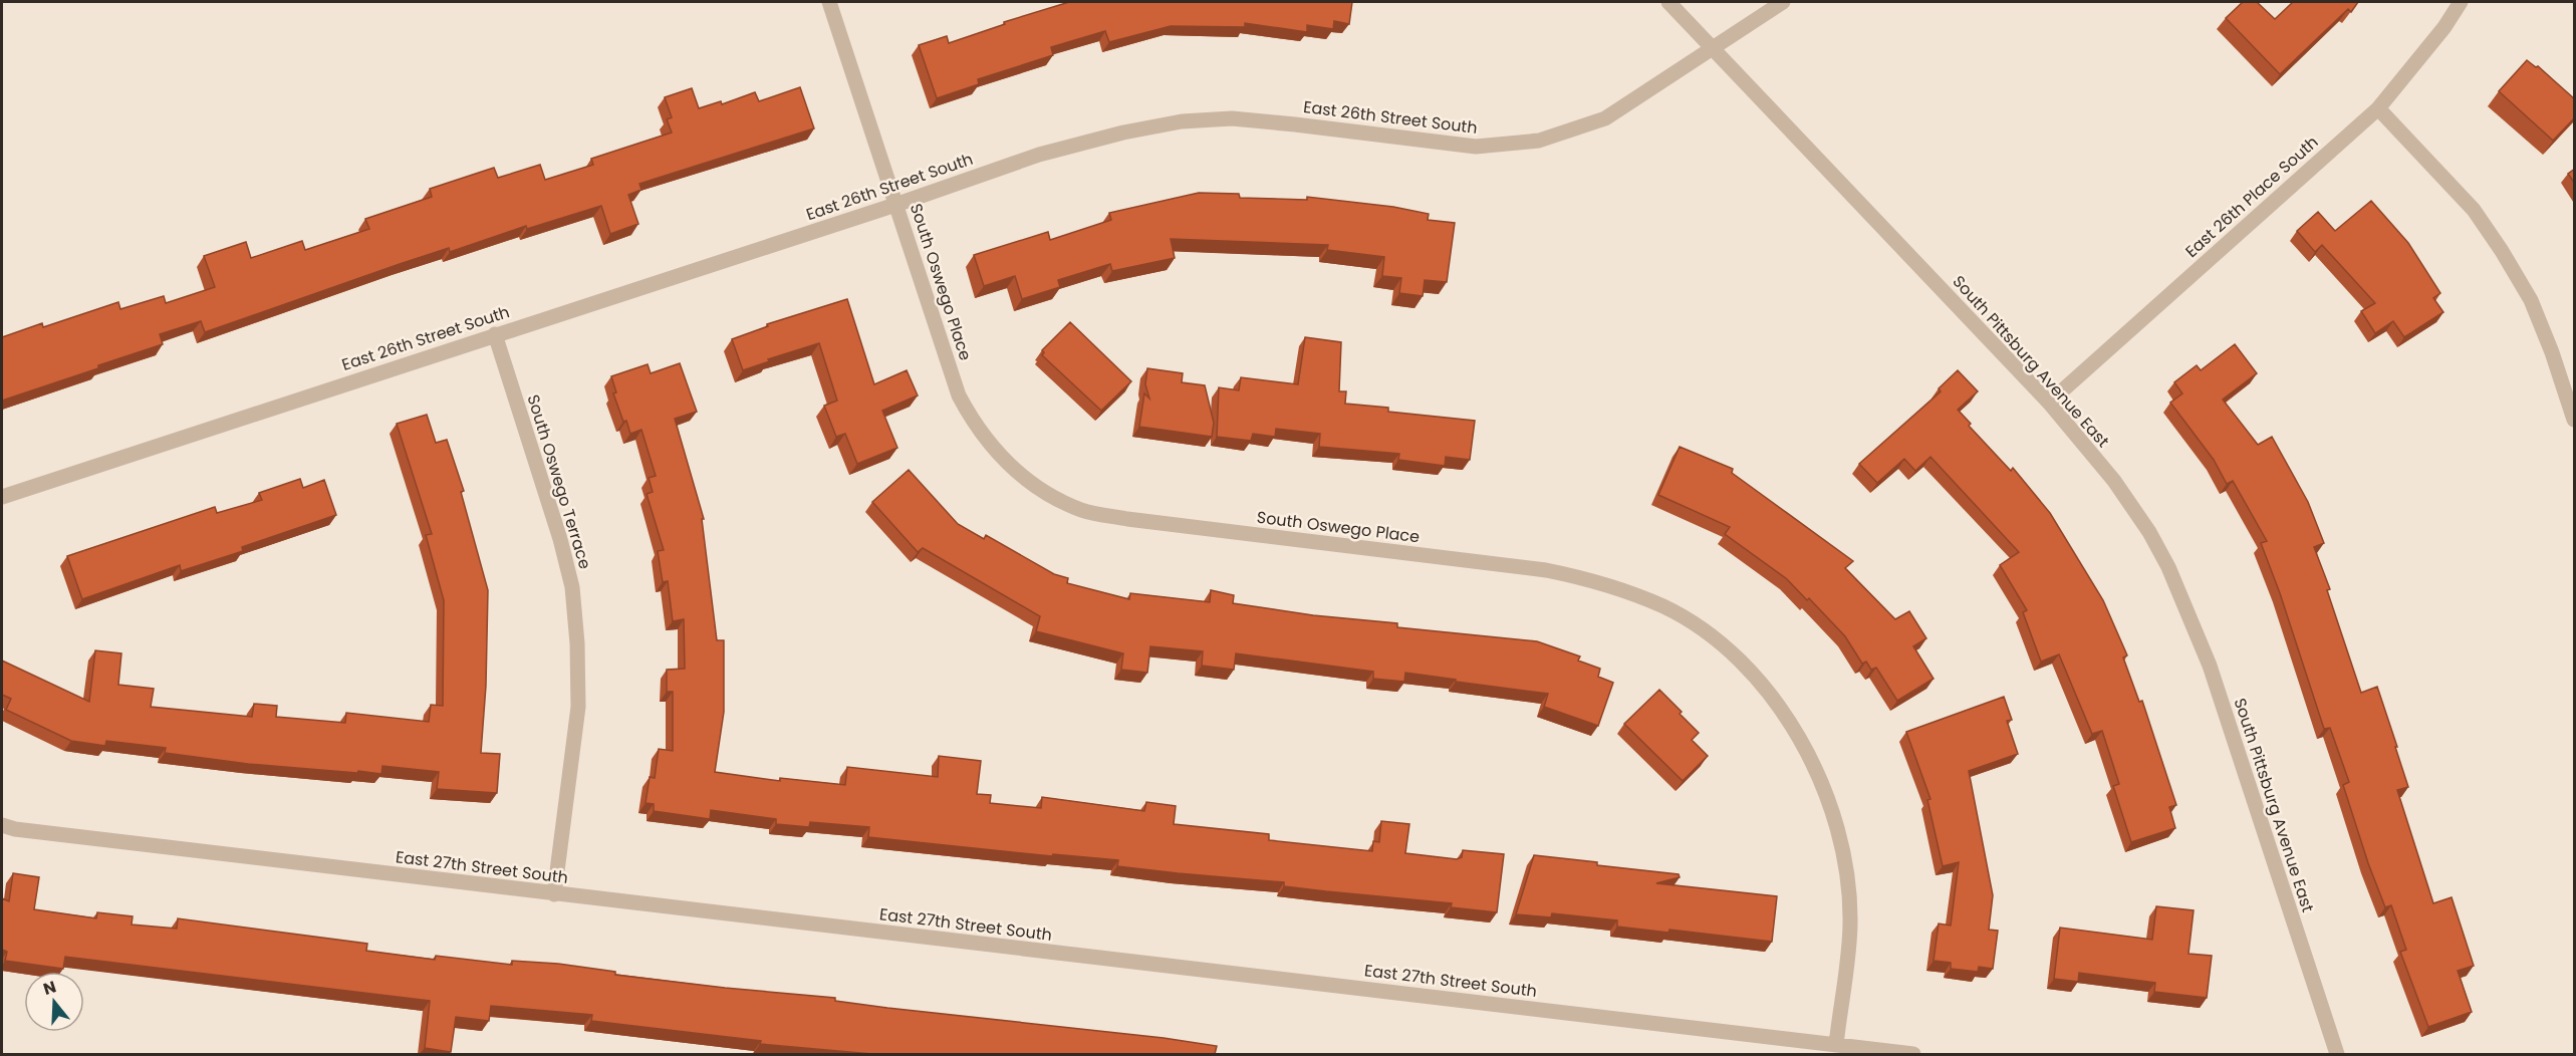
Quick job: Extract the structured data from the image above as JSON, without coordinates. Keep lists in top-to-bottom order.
{
  "streets": {
    "street": [
      "East 26th Street South",
      "East 26th Place South",
      "South Oswego Place",
      "South Pittsburg Avenue East",
      "South Oswego Terrace",
      "East 27th Street South"
    ]
  },
  "crossings": [
    ["East 26th Street South", "South Oswego Place"],
    ["East 26th Street South", "South Pittsburg Avenue East"],
    ["East 26th Street South", "South Oswego Terrace"],
    ["East 26th Place South", "South Pittsburg Avenue East"],
    ["South Oswego Place", "East 27th Street South"],
    ["South Oswego Terrace", "East 27th Street South"]
  ],
  "north": "top"
}
